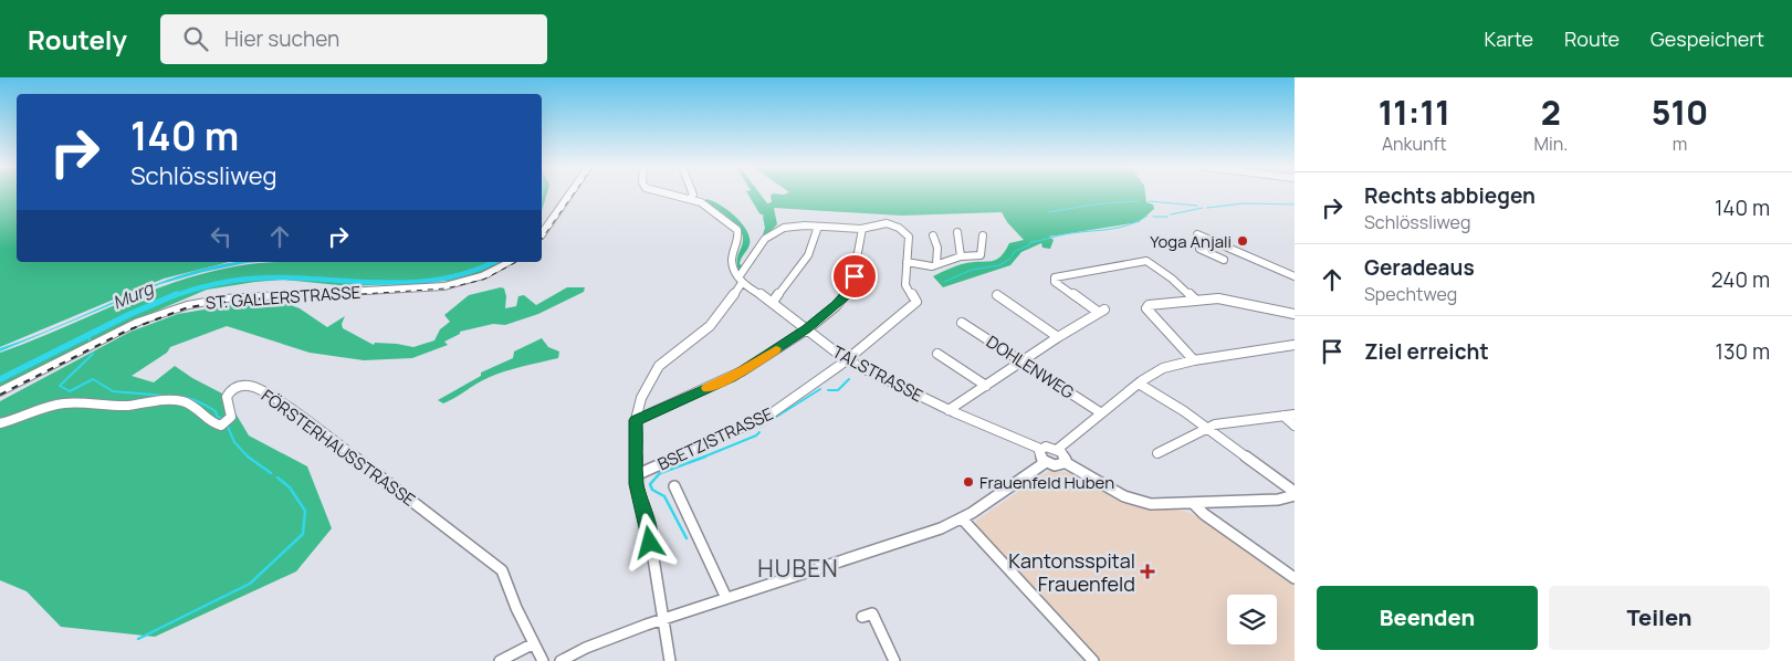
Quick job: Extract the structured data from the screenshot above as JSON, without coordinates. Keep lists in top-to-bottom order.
{
  "streets": {
    "main road": ["ST. GALLERSTRASSE"],
    "street": [
      "DOHLENWEG",
      "TALSTRASSE",
      "BSETZISTRASSE",
      "FÖRSTERHAUSSTRASSE"
    ]
  },
  "crossings": [
    ["TALSTRASSE", "BSETZISTRASSE"]
  ],
  "districts": ["HUBEN"],
  "water": ["Murg"],
  "places": {
    "other": ["Yoga Anjali", "Frauenfeld Huben"],
    "health": ["Kantonsspital Frauenfeld"]
  },
  "page": {
    "header": "Routely",
    "search": "Hier suchen",
    "nav": ["Karte", "Route", "Gespeichert"],
    "eta": [
      "11:11",
      "Ankunft",
      "2",
      "Min.",
      "510",
      "m"
    ],
    "turn": ["140 m", "Schlössliweg"],
    "list": [
      {
        "name": "Rechts abbiegen",
        "note": "Schlössliweg",
        "value": "140 m"
      },
      {
        "name": "Geradeaus",
        "note": "Spechtweg",
        "value": "240 m"
      },
      {
        "name": "Ziel erreicht",
        "value": "130 m"
      }
    ],
    "buttons": ["Beenden", "Teilen"]
  }
}
